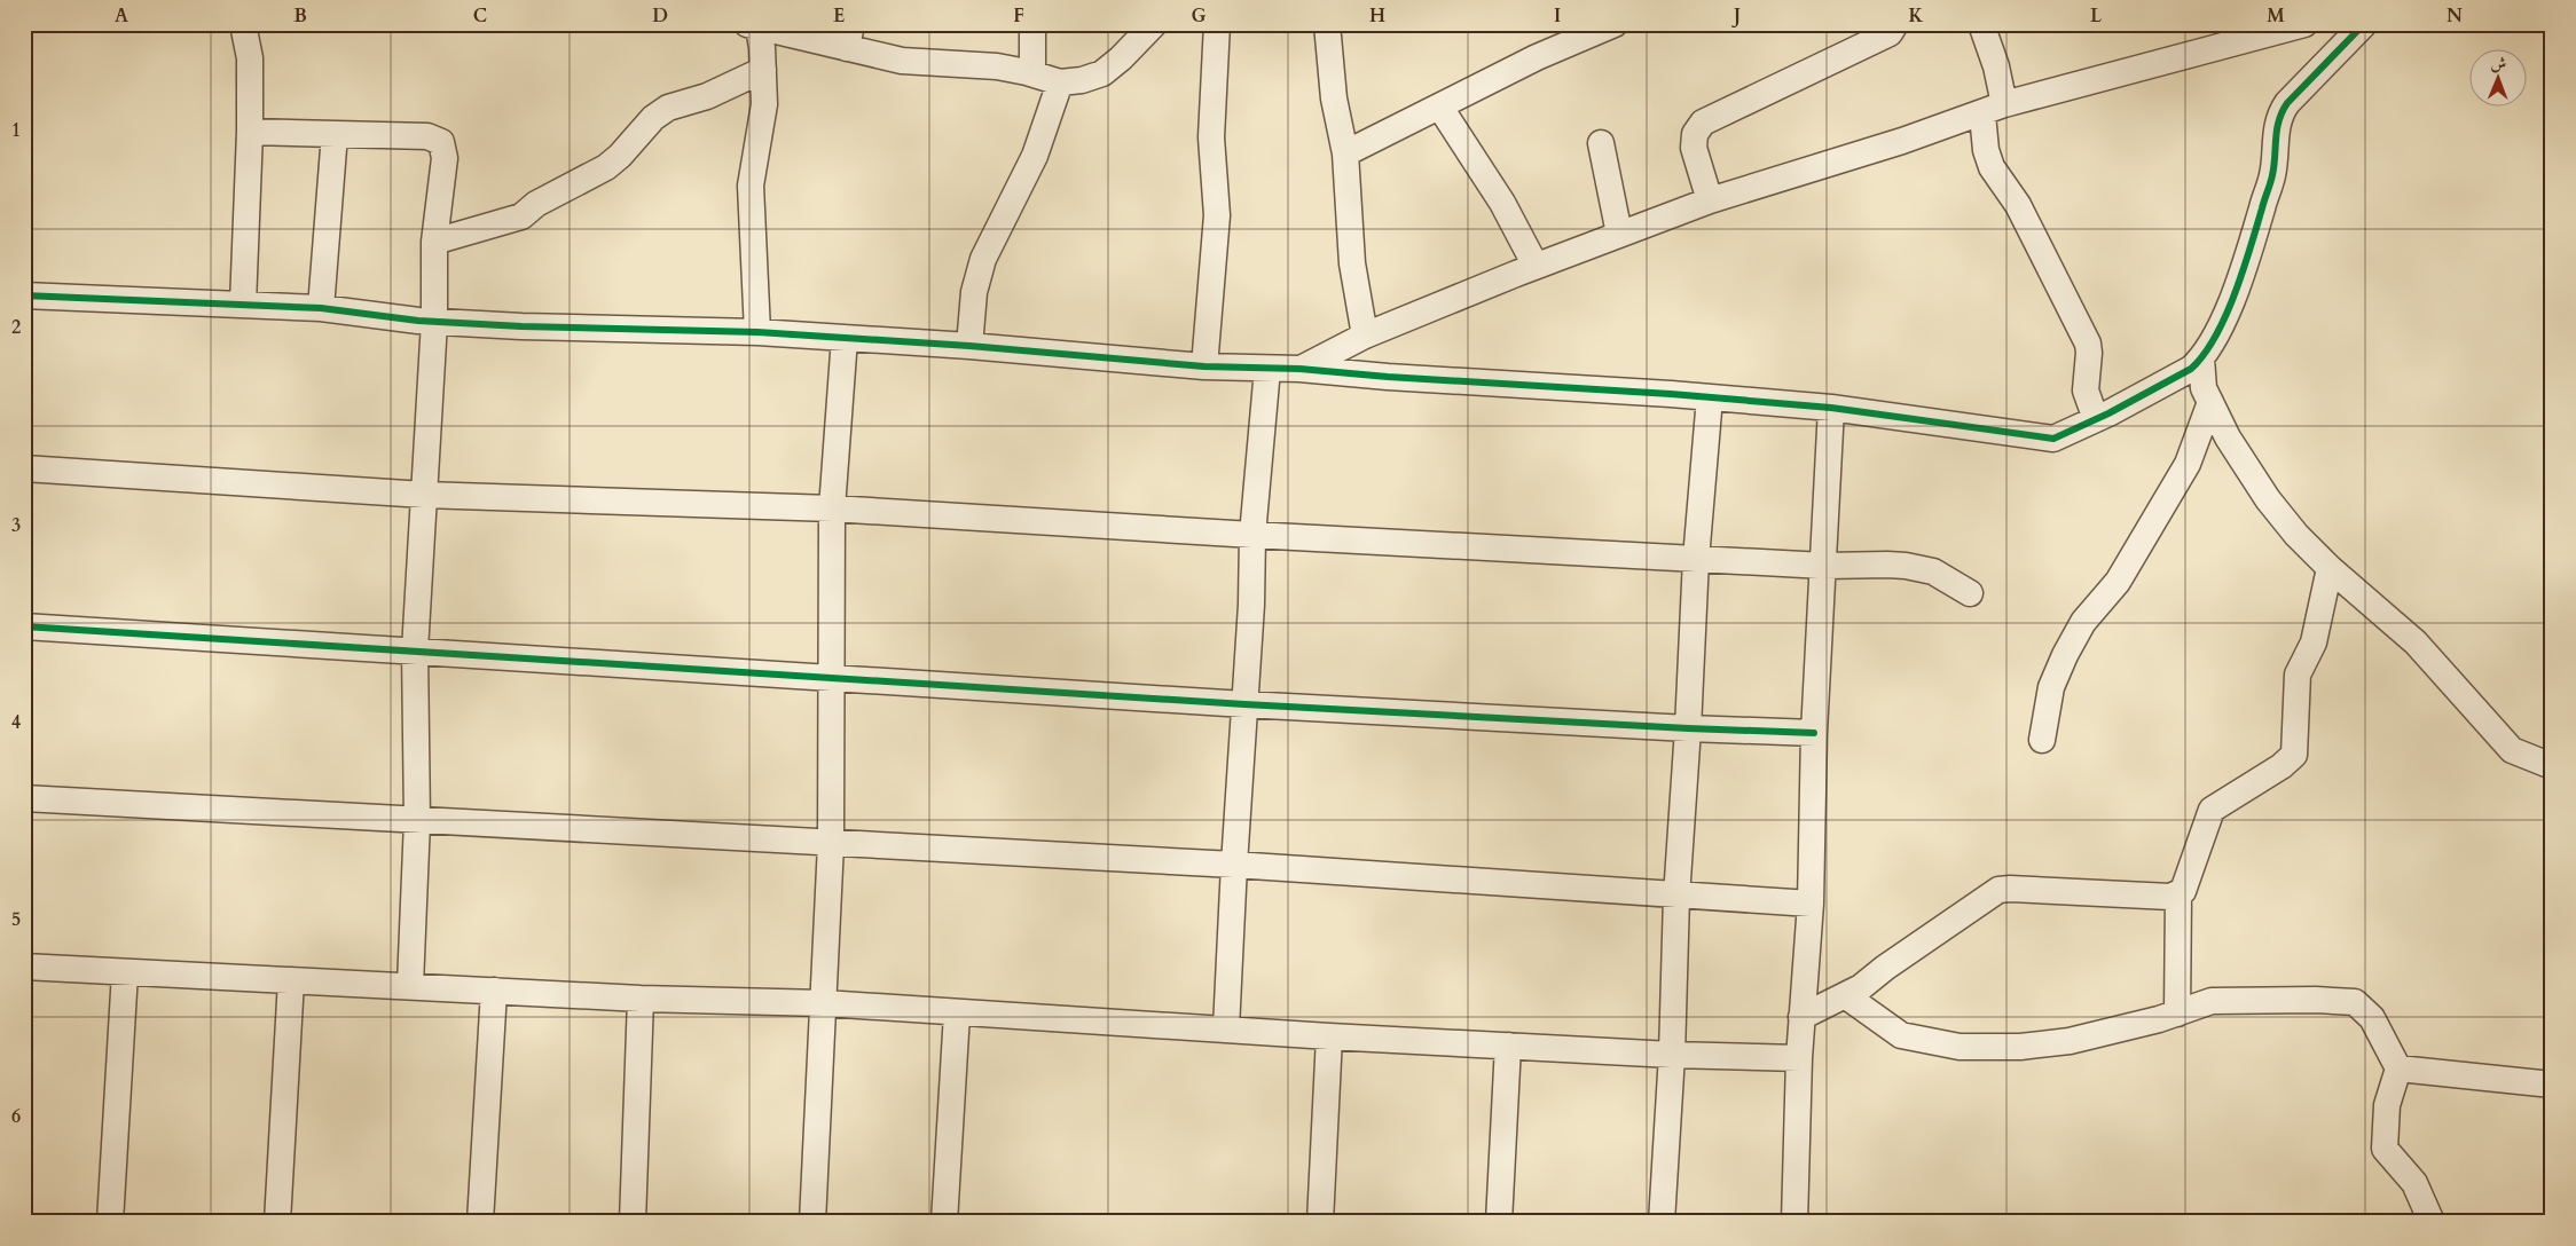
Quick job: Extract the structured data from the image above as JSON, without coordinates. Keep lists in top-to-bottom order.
{
  "north": "top",
  "grid": {
    "columns": [
      "A",
      "B",
      "C",
      "D",
      "E",
      "F",
      "G",
      "H",
      "I",
      "J",
      "K",
      "L",
      "M",
      "N"
    ],
    "rows": [
      "1",
      "2",
      "3",
      "4",
      "5",
      "6"
    ]
  }
}
